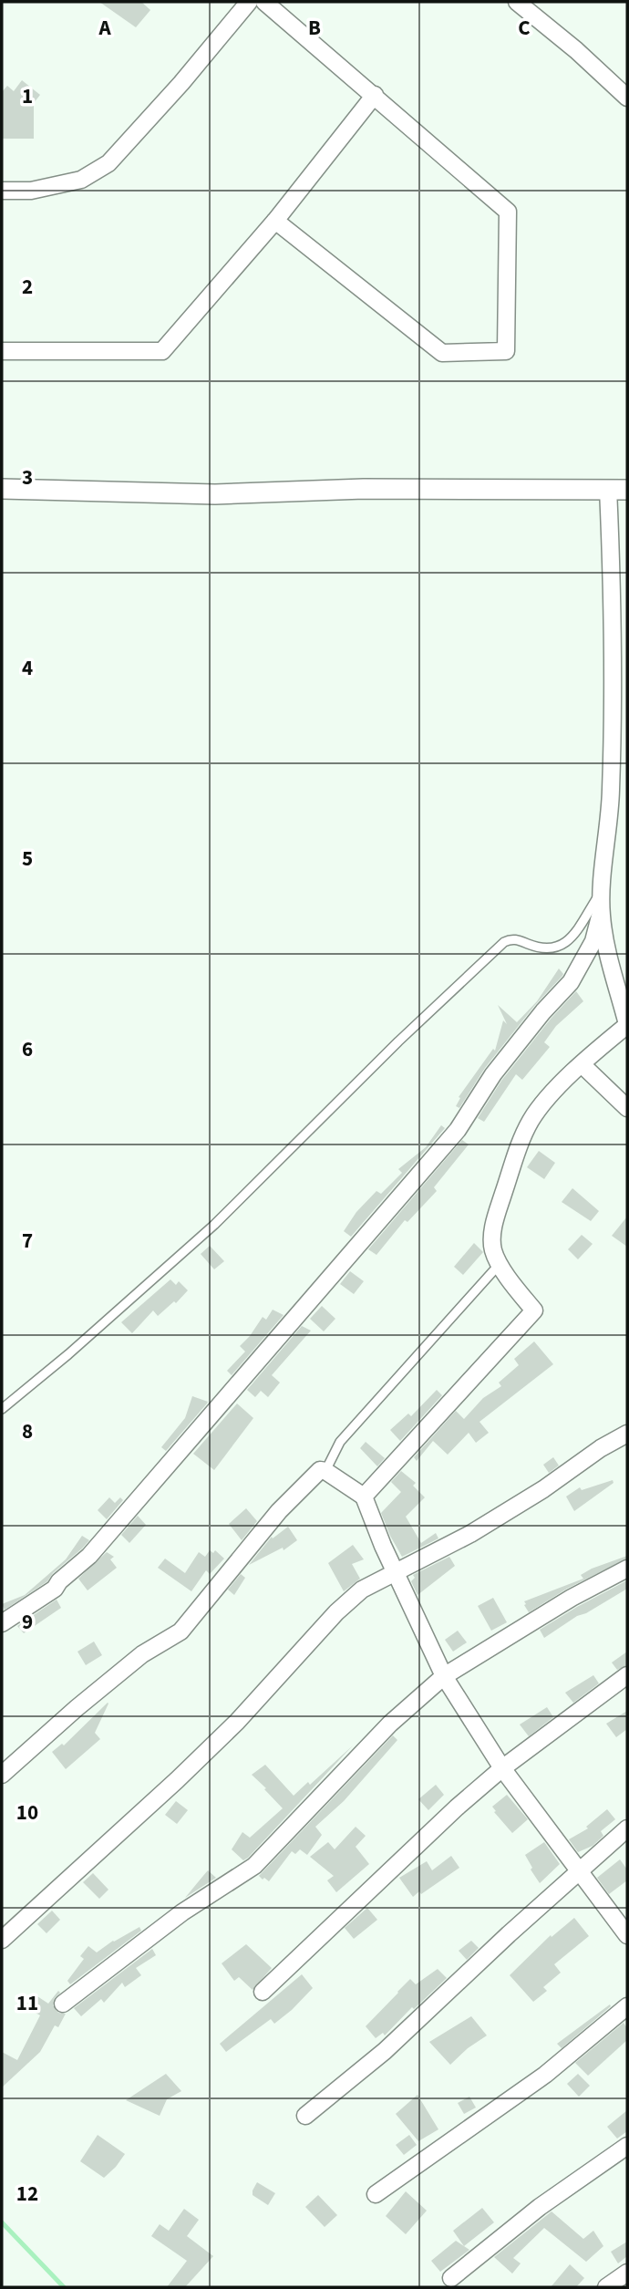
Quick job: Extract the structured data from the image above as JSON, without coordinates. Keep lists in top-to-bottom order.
{
  "grid": {
    "columns": ["A", "B", "C"],
    "rows": [
      "1",
      "2",
      "3",
      "4",
      "5",
      "6",
      "7",
      "8",
      "9",
      "10",
      "11",
      "12"
    ]
  }
}
